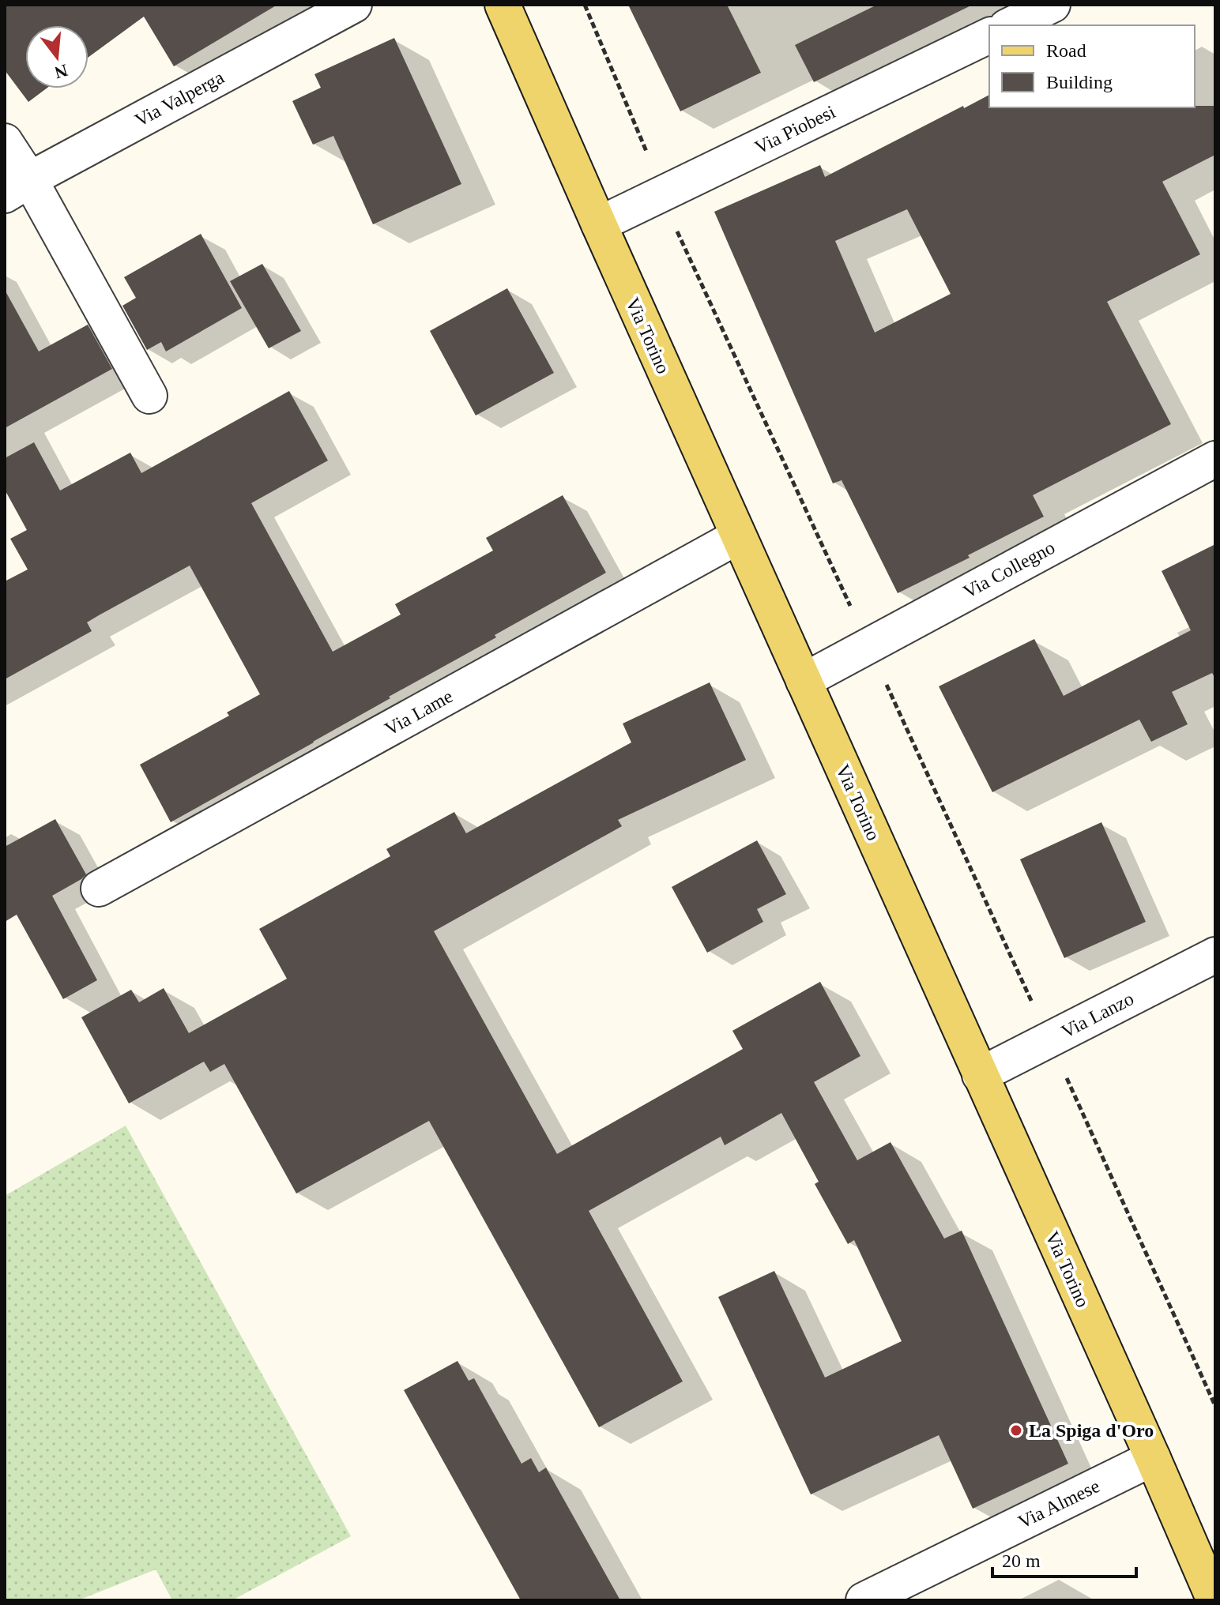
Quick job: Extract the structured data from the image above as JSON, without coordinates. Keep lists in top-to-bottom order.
{
  "streets": {
    "main road": ["Via Torino"],
    "street": [
      "Via Valperga",
      "Via Piobesi",
      "Via Collegno",
      "Via Lame",
      "Via Lanzo",
      "Via Almese"
    ]
  },
  "crossings": [
    ["Via Piobesi", "Via Torino"],
    ["Via Torino", "Via Collegno"],
    ["Via Torino", "Via Lame"],
    ["Via Torino", "Via Lanzo"],
    ["Via Torino", "Via Almese"]
  ],
  "places": ["La Spiga d'Oro"],
  "legend": ["Road", "Building"],
  "scale_bar": "20 m",
  "north": "bottom"
}
